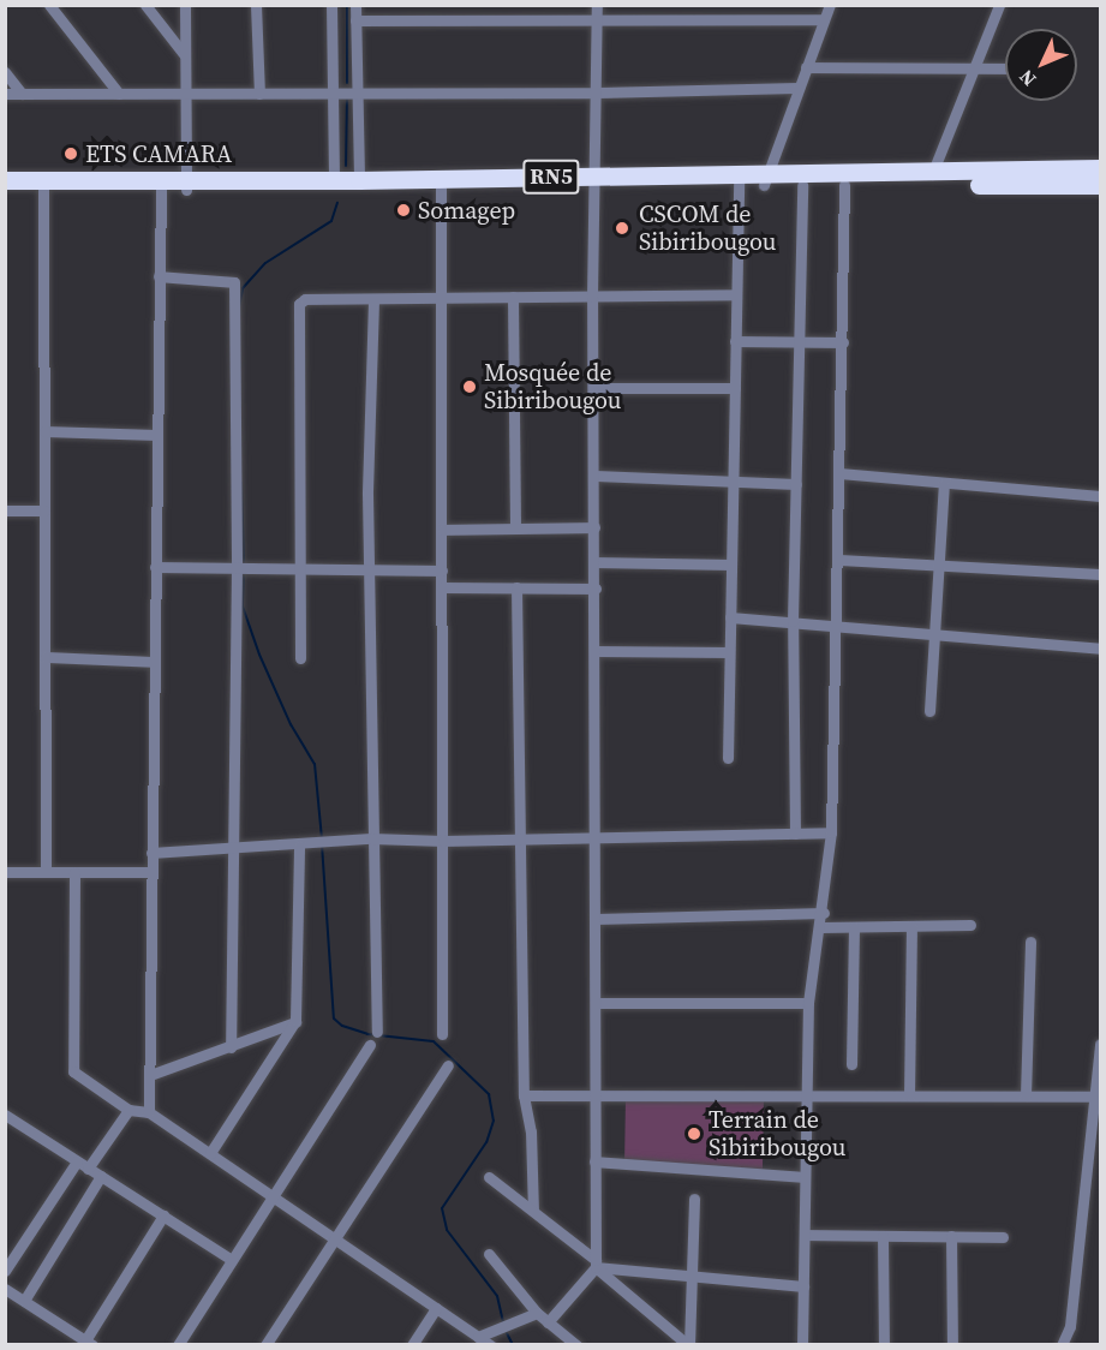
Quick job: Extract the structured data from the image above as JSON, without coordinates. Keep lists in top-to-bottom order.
{
  "streets": {
    "highway": ["RN5"]
  },
  "places": [
    "ETS CAMARA",
    "Somagep",
    "CSCOM de Sibiribougou",
    "Mosquée de Sibiribougou",
    "Terrain de Sibiribougou"
  ],
  "north": "bottom left"
}
